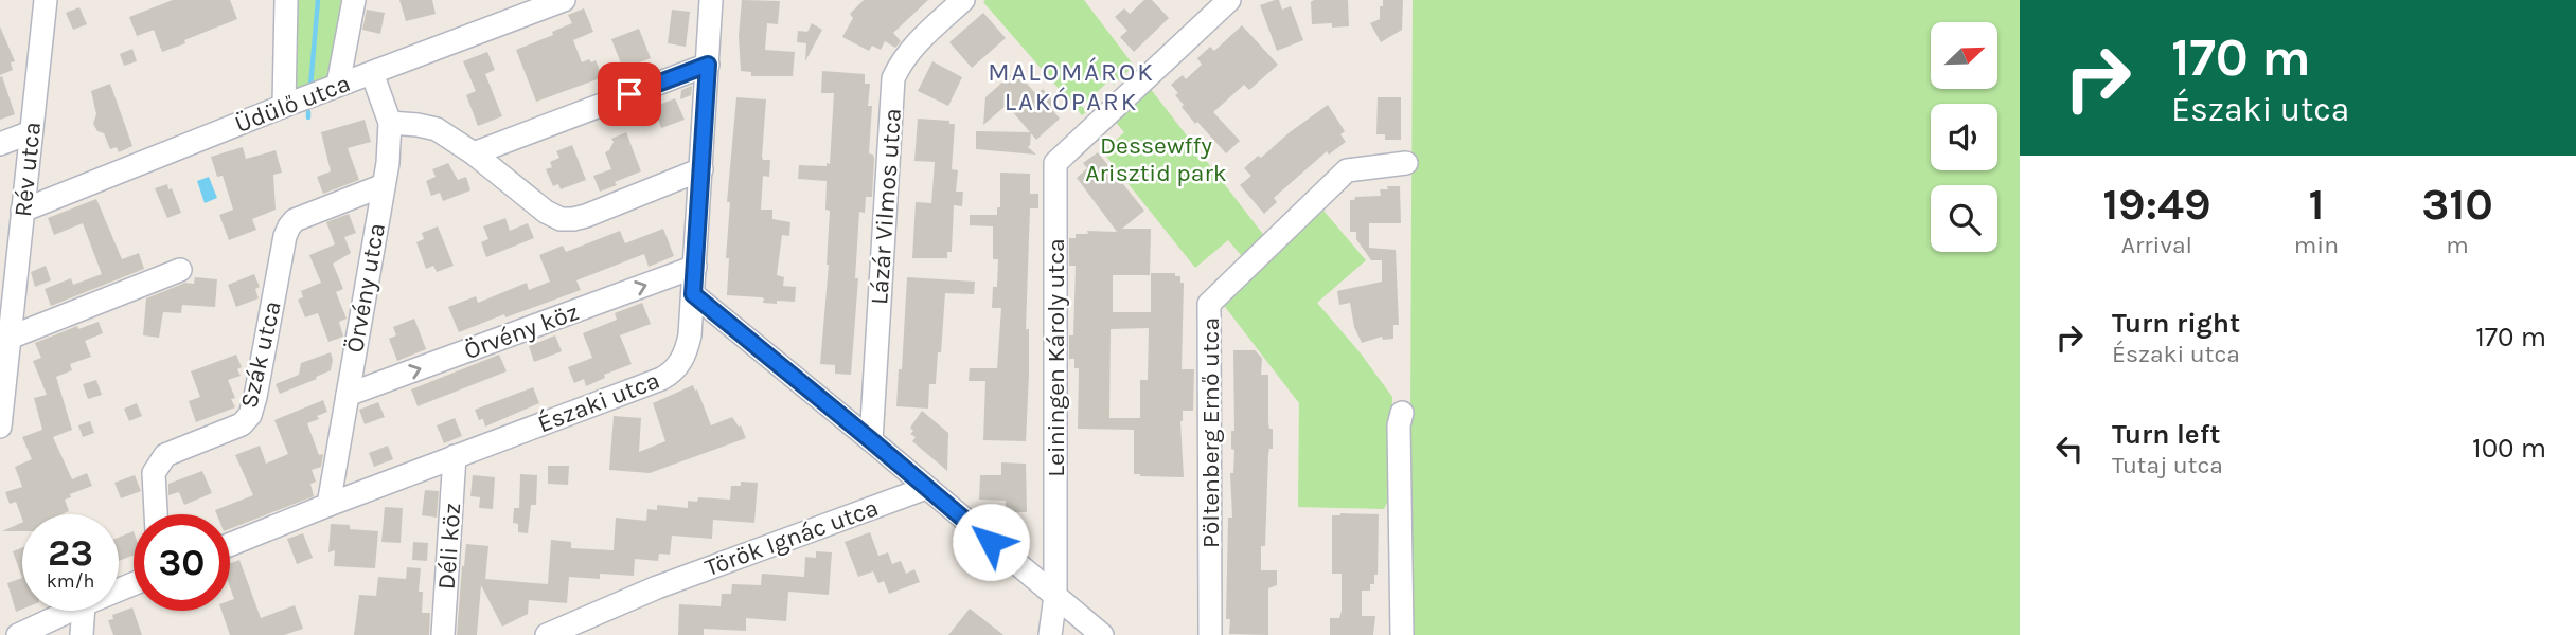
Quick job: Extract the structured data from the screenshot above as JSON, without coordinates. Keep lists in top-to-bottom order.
{
  "streets": {
    "street": [
      "Üdülő utca",
      "Rév utca",
      "Lázár Vilmos utca",
      "Örvény utca",
      "Örvény köz",
      "Szák utca",
      "Leiningen Károly utca",
      "Északi utca",
      "Pöltenberg Ernő utca",
      "Török Ignác utca",
      "Déli köz"
    ]
  },
  "crossings": [
    ["Üdülő utca", "Rév utca"],
    ["Üdülő utca", "Örvény utca"],
    ["Örvény utca", "Örvény köz"],
    ["Örvény utca", "Szák utca"],
    ["Örvény utca", "Északi utca"],
    ["Örvény köz", "Északi utca"],
    ["Északi utca", "Déli köz"]
  ],
  "districts": ["MALOMÁROK LAKÓPARK"],
  "parks": ["Dessewffy Arisztid park"],
  "north": "top right",
  "page": {
    "turn": ["170 m", "Északi utca"],
    "eta": [
      "19:49",
      "Arrival",
      "1",
      "min",
      "310",
      "m"
    ],
    "list": [
      {
        "name": "Turn right",
        "note": "Északi utca",
        "value": "170 m"
      },
      {
        "name": "Turn left",
        "note": "Tutaj utca",
        "value": "100 m"
      }
    ],
    "speed": "23 km/h",
    "limit": "30"
  }
}
